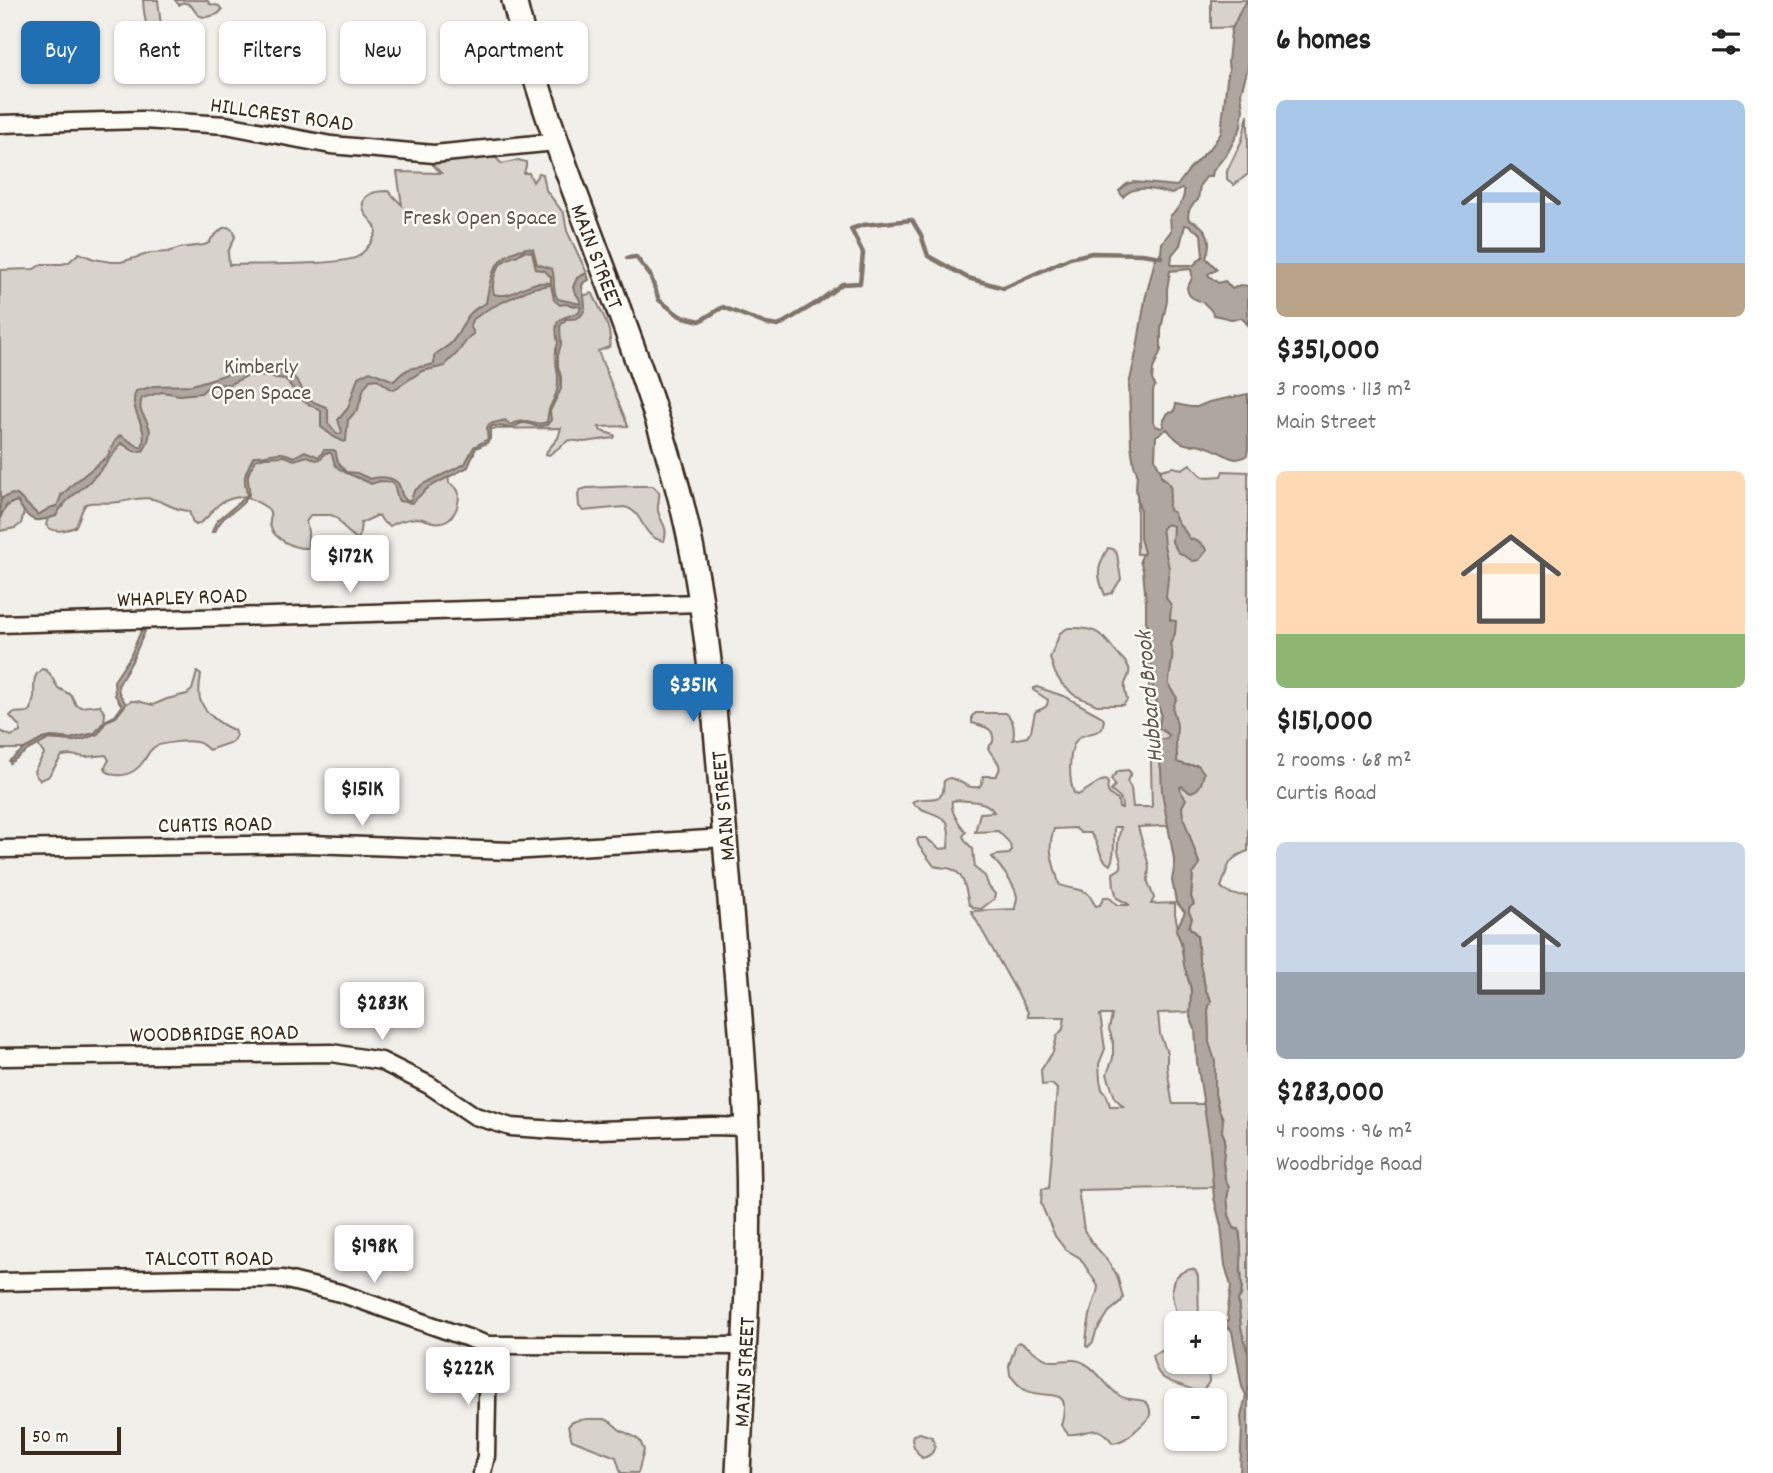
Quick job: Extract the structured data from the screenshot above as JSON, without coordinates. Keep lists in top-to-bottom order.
{
  "streets": {
    "main road": ["MAIN STREET"],
    "street": [
      "HILLCREST ROAD",
      "WHAPLEY ROAD",
      "CURTIS ROAD",
      "WOODBRIDGE ROAD",
      "TALCOTT ROAD"
    ]
  },
  "crossings": [
    ["HILLCREST ROAD", "MAIN STREET"],
    ["MAIN STREET", "WHAPLEY ROAD"],
    ["MAIN STREET", "CURTIS ROAD"],
    ["MAIN STREET", "WOODBRIDGE ROAD"],
    ["MAIN STREET", "TALCOTT ROAD"]
  ],
  "water": ["Hubbard Brook"],
  "parks": ["Fresk Open Space", "Kimberly Open Space"],
  "scale_bar": "50 m",
  "page": {
    "heading": "6 homes",
    "chip": [
      "Buy",
      "Rent",
      "Filters",
      "New",
      "Apartment"
    ],
    "list": [
      {
        "name": "$351,000",
        "note": "3 rooms · 113 m² · Main Street"
      },
      {
        "name": "$151,000",
        "note": "2 rooms · 68 m² · Curtis Road"
      },
      {
        "name": "$283,000",
        "note": "4 rooms · 96 m² · Woodbridge Road"
      }
    ],
    "price": [
      "$172K",
      "$351K",
      "$151K",
      "$283K",
      "$198K",
      "$222K"
    ],
    "map_buttons": ["+", "−"],
    "scale": "50 m"
  }
}
